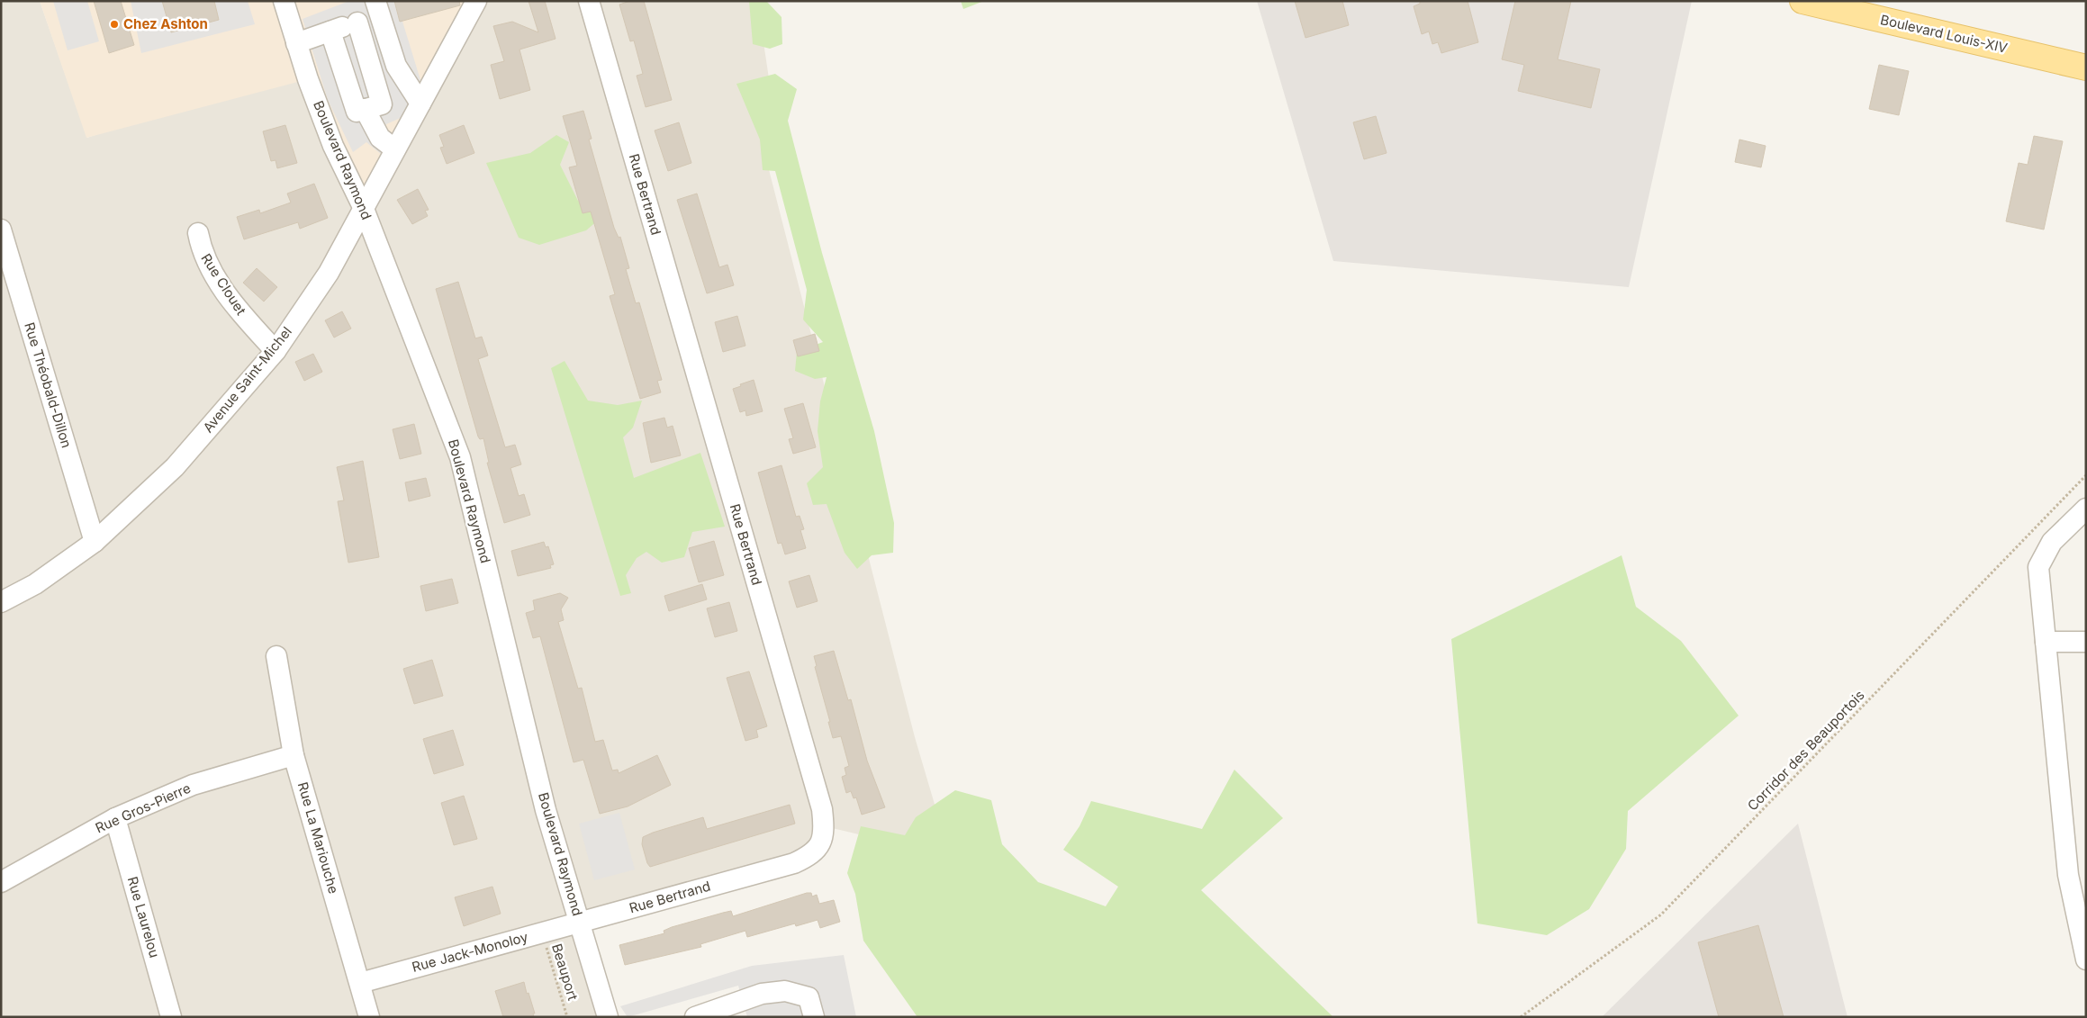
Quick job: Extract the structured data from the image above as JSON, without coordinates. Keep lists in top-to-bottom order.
{
  "streets": {
    "main road": ["Boulevard Louis-XIV"],
    "street": [
      "Boulevard Raymond",
      "Rue Bertrand",
      "Rue Clouet",
      "Avenue Saint-Michel",
      "Rue Théobald-Dillon",
      "Rue Gros-Pierre",
      "Rue La Mariouche",
      "Rue Laurelou",
      "Rue Jack-Monoloy"
    ],
    "path": ["Corridor des Beauportois", "Beauport"]
  },
  "crossings": [
    ["Boulevard Raymond", "Rue Bertrand"],
    ["Boulevard Raymond", "Avenue Saint-Michel"],
    ["Boulevard Raymond", "Rue Jack-Monoloy"],
    ["Rue Bertrand", "Rue Jack-Monoloy"],
    ["Rue Clouet", "Avenue Saint-Michel"],
    ["Avenue Saint-Michel", "Rue Théobald-Dillon"],
    ["Rue Gros-Pierre", "Rue La Mariouche"],
    ["Rue Gros-Pierre", "Rue Laurelou"],
    ["Rue La Mariouche", "Rue Jack-Monoloy"],
    ["Rue Jack-Monoloy", "Beauport"]
  ],
  "places": ["Chez Ashton"]
}
